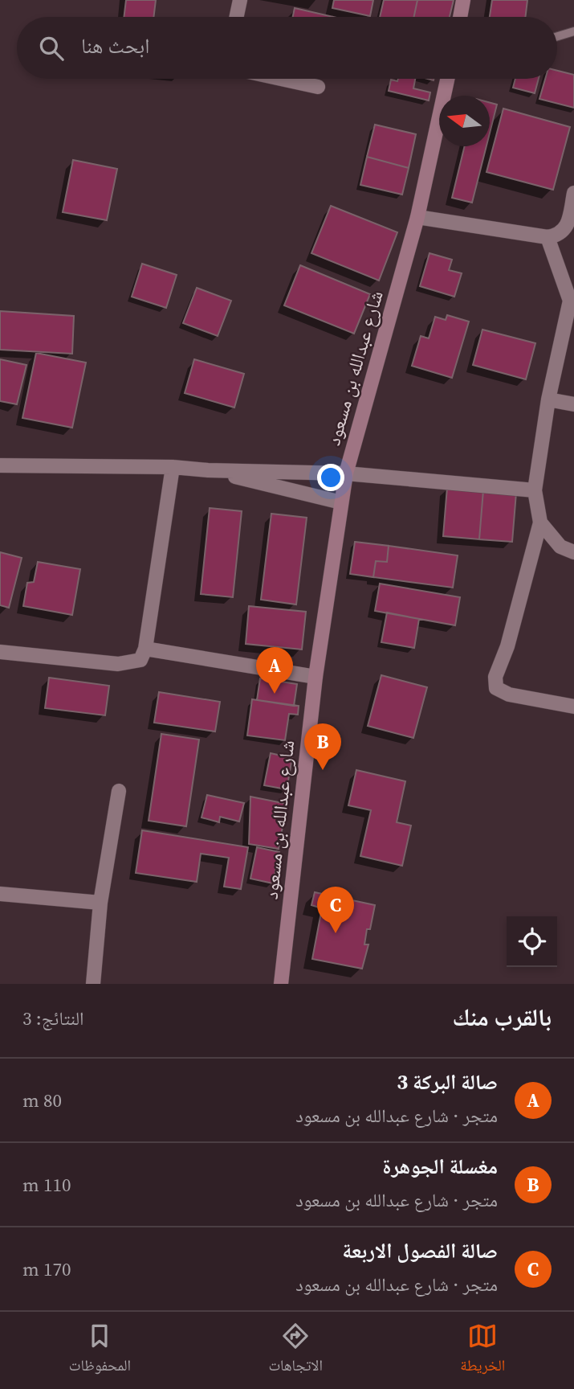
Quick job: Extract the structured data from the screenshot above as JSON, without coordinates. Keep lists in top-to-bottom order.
{
  "streets": {
    "street": ["شارع عبدالله بن مسعود"]
  },
  "north": "left",
  "page": {
    "search": "ابحث هنا",
    "pins": ["A", "B", "C"],
    "heading": ["بالقرب منك", "النتائج: 3"],
    "list": [
      {
        "mark": "A",
        "name": "صالة البركة 3",
        "note": "متجر · شارع عبدالله بن مسعود",
        "value": "80 m"
      },
      {
        "mark": "B",
        "name": "مغسلة الجوهرة",
        "note": "متجر · شارع عبدالله بن مسعود",
        "value": "110 m"
      },
      {
        "mark": "C",
        "name": "صالة الفصول الاربعة",
        "note": "متجر · شارع عبدالله بن مسعود",
        "value": "170 m"
      }
    ],
    "nav": ["الخريطة", "الاتجاهات", "المحفوظات"]
  }
}
